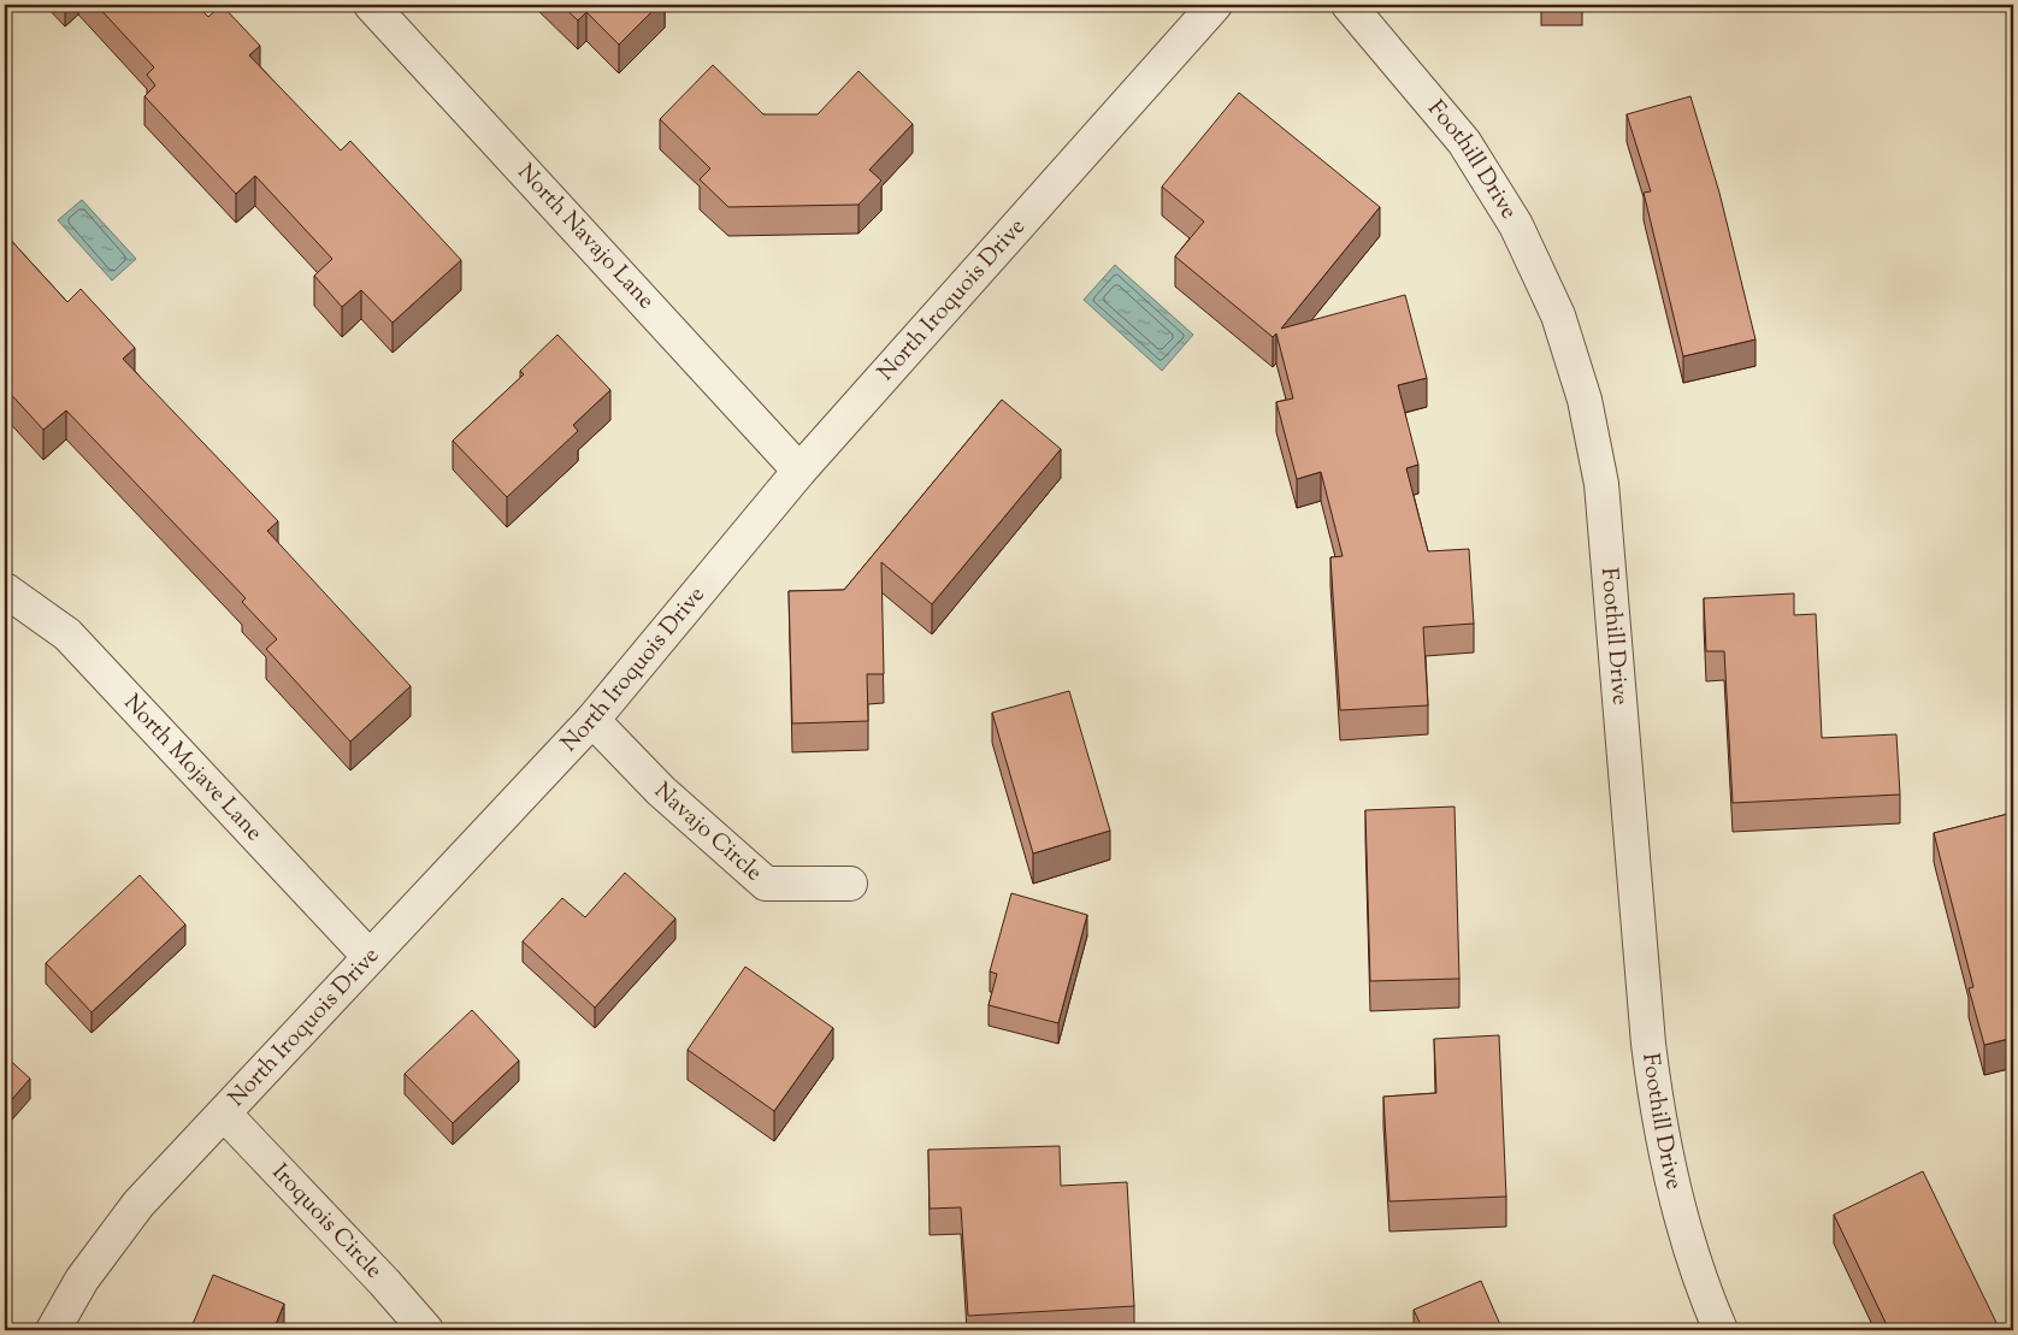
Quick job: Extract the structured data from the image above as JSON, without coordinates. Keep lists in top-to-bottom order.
{
  "streets": {
    "street": [
      "Foothill Drive",
      "North Navajo Lane",
      "North Iroquois Drive",
      "North Mojave Lane",
      "Navajo Circle",
      "Iroquois Circle"
    ]
  },
  "crossings": [
    ["North Navajo Lane", "North Iroquois Drive"],
    ["North Iroquois Drive", "North Mojave Lane"],
    ["North Iroquois Drive", "Navajo Circle"],
    ["North Iroquois Drive", "Iroquois Circle"]
  ]
}
